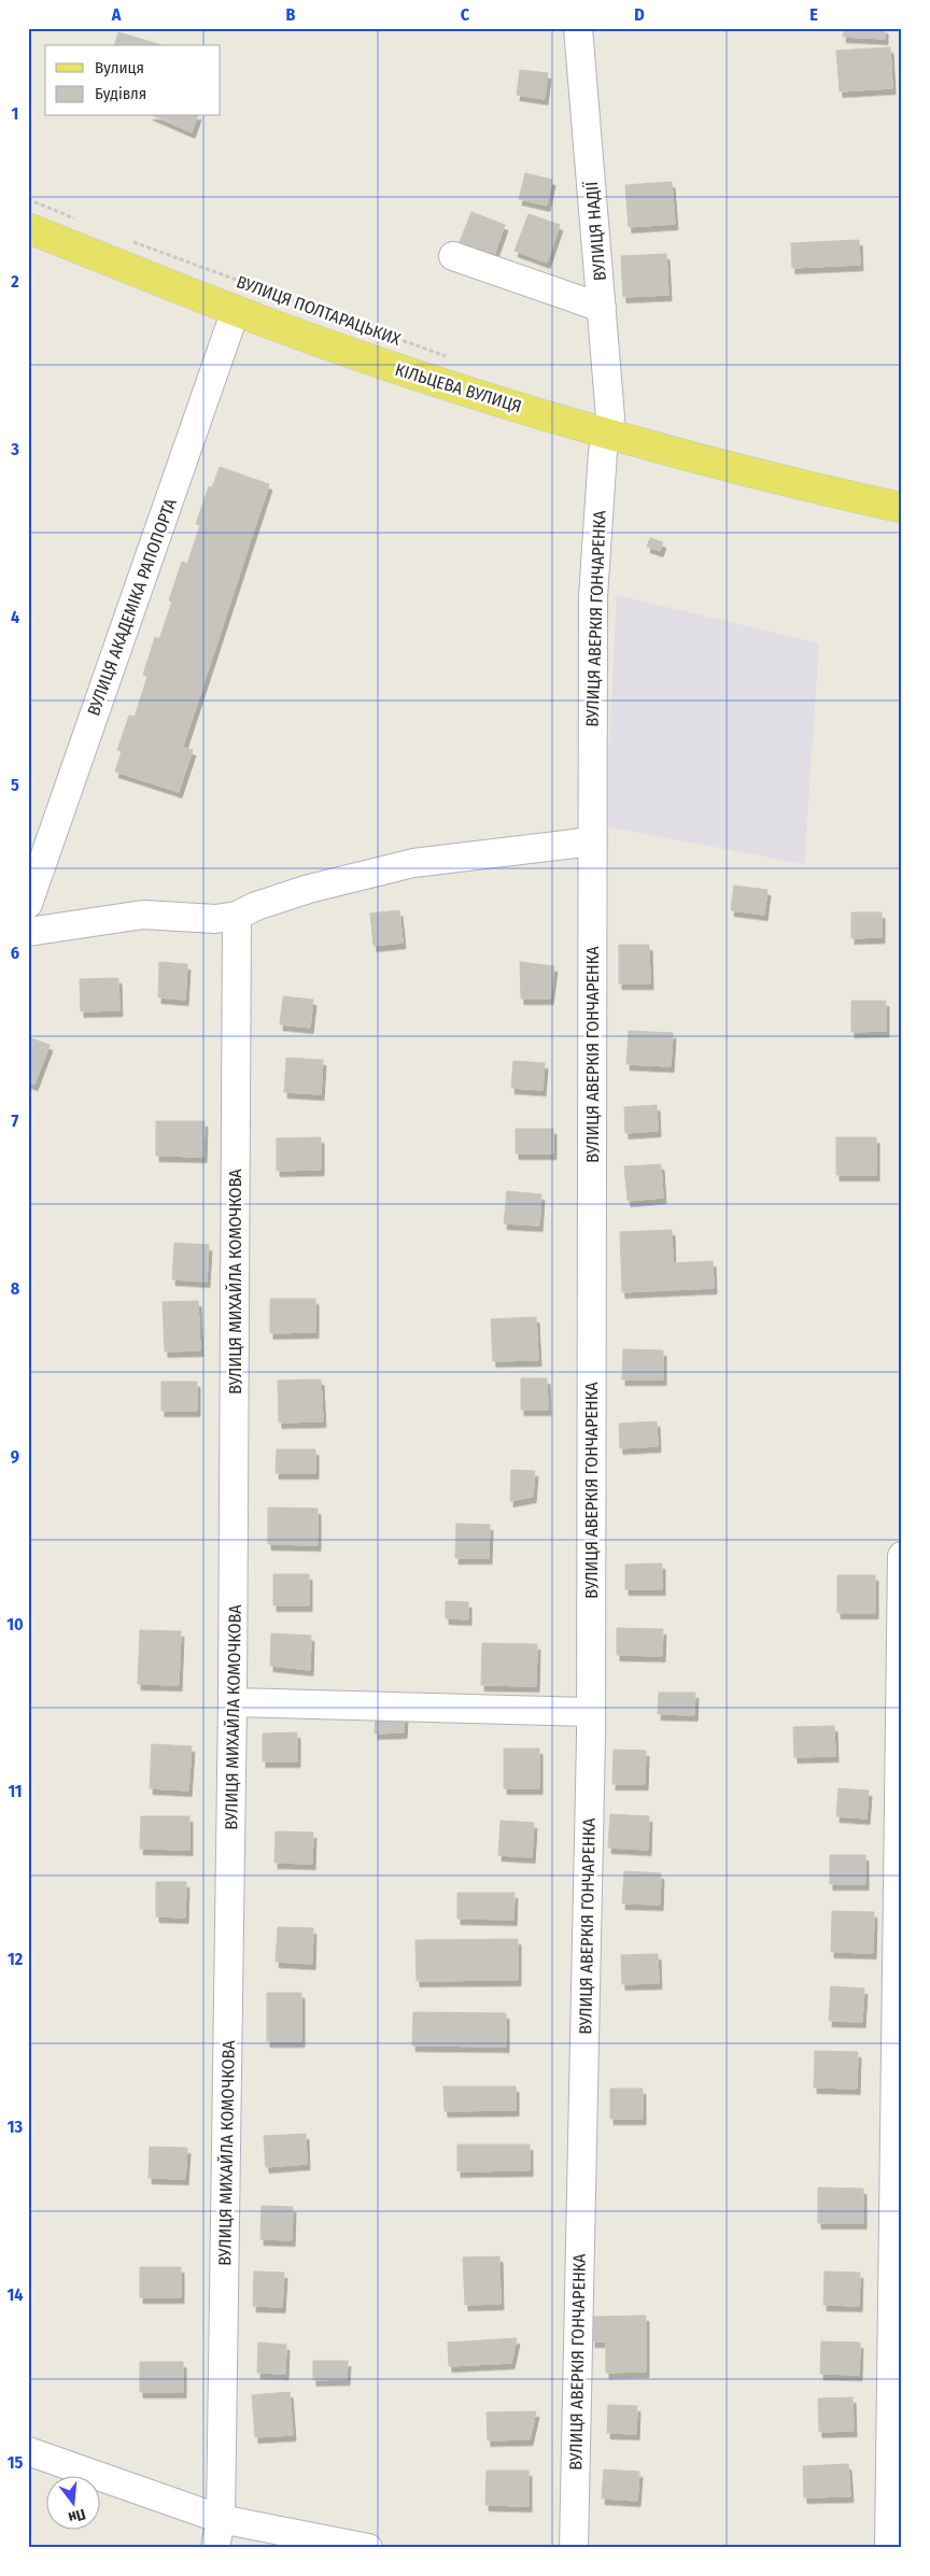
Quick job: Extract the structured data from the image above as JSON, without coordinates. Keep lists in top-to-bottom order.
{
  "streets": {
    "main road": ["КІЛЬЦЕВА ВУЛИЦЯ"],
    "street": [
      "ВУЛИЦЯ НАДІЇ",
      "ВУЛИЦЯ АКАДЕМІКА РАПОПОРТА",
      "ВУЛИЦЯ АВЕРКІЯ ГОНЧАРЕНКА",
      "ВУЛИЦЯ МИХАЙЛА КОМОЧКОВА"
    ],
    "path": ["ВУЛИЦЯ ПОЛТАРАЦЬКИХ"]
  },
  "crossings": [
    ["ВУЛИЦЯ НАДІЇ", "КІЛЬЦЕВА ВУЛИЦЯ"],
    ["ВУЛИЦЯ НАДІЇ", "ВУЛИЦЯ АВЕРКІЯ ГОНЧАРЕНКА"],
    ["КІЛЬЦЕВА ВУЛИЦЯ", "ВУЛИЦЯ АКАДЕМІКА РАПОПОРТА"],
    ["КІЛЬЦЕВА ВУЛИЦЯ", "ВУЛИЦЯ АВЕРКІЯ ГОНЧАРЕНКА"]
  ],
  "legend": ["Вулиця", "Будівля"],
  "north": "bottom",
  "grid": {
    "columns": [
      "A",
      "B",
      "C",
      "D",
      "E"
    ],
    "rows": [
      "1",
      "2",
      "3",
      "4",
      "5",
      "6",
      "7",
      "8",
      "9",
      "10",
      "11",
      "12",
      "13",
      "14",
      "15"
    ]
  }
}
